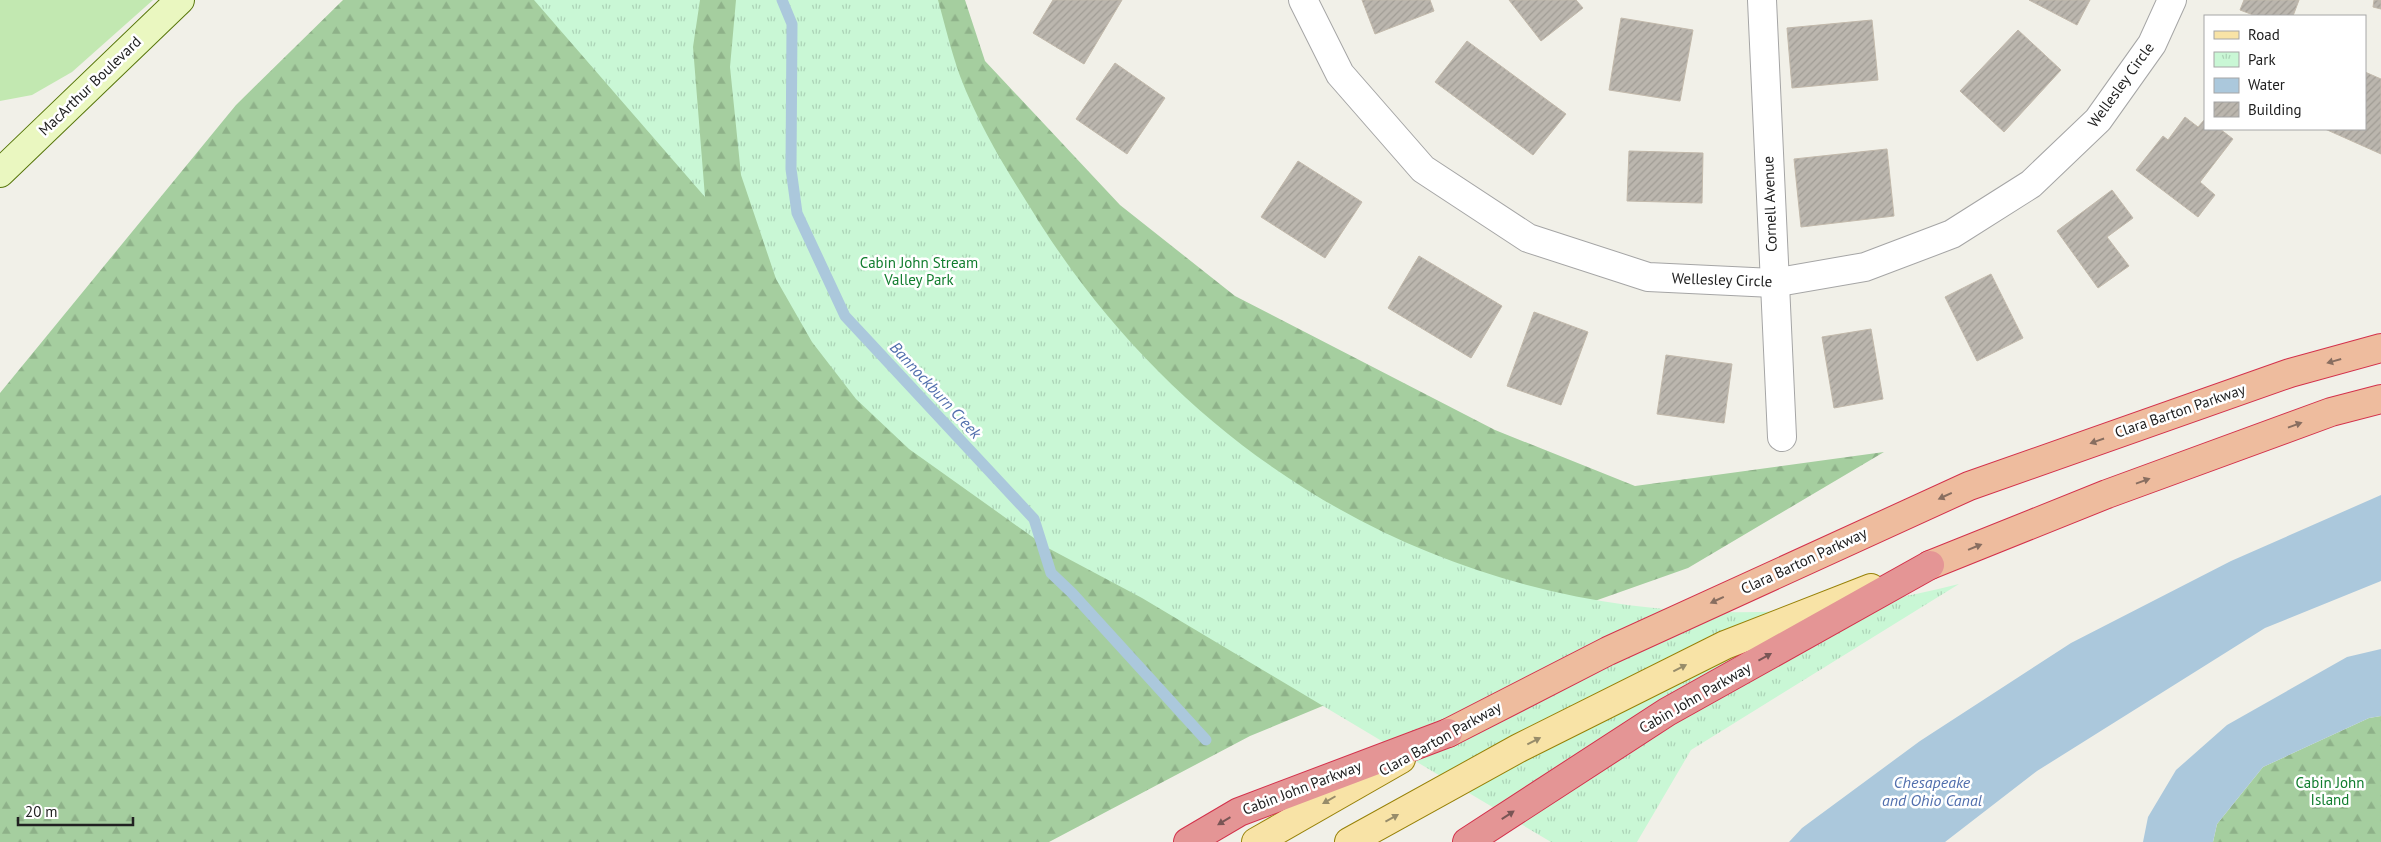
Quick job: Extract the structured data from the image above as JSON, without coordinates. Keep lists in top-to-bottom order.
{
  "streets": {
    "highway": ["Clara Barton Parkway", "Cabin John Parkway"],
    "main road": ["MacArthur Boulevard"],
    "street": ["Wellesley Circle", "Cornell Avenue"]
  },
  "crossings": [
    ["Wellesley Circle", "Cornell Avenue"],
    ["Clara Barton Parkway", "Cabin John Parkway"]
  ],
  "water": ["Bannockburn Creek", "Chesapeake and Ohio Canal"],
  "parks": ["Cabin John Stream Valley Park", "Cabin John Island"],
  "legend": [
    "Road",
    "Park",
    "Water",
    "Building"
  ],
  "scale_bar": "20 m"
}
